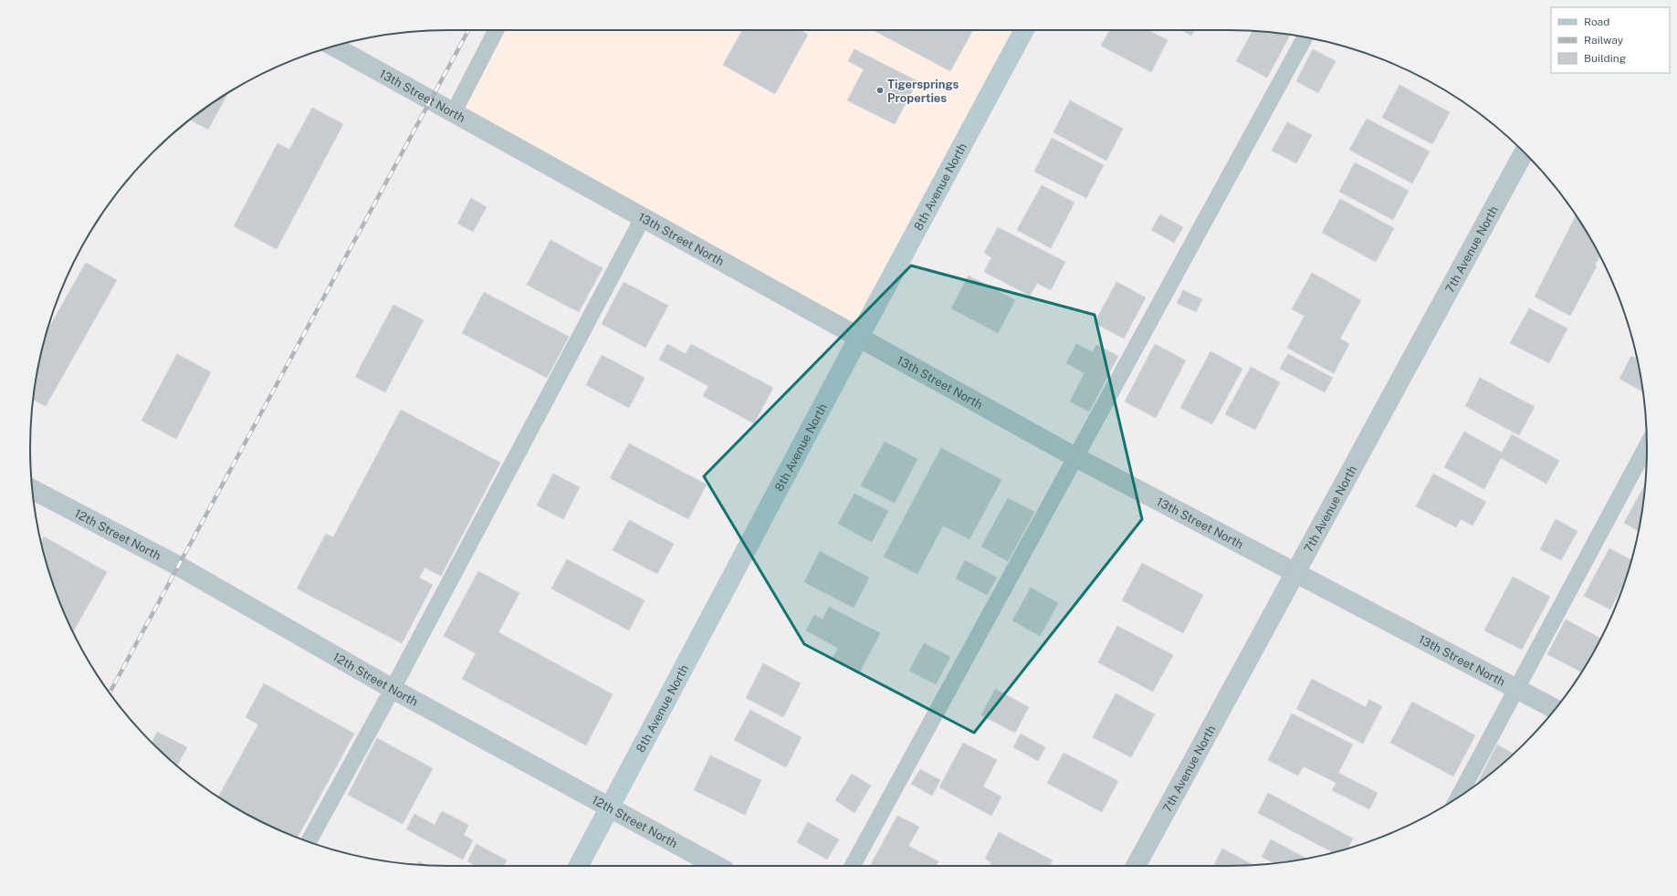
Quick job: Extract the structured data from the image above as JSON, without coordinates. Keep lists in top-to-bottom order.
{
  "streets": {
    "street": [
      "13th Street North",
      "8th Avenue North",
      "7th Avenue North",
      "12th Street North"
    ]
  },
  "crossings": [
    ["13th Street North", "8th Avenue North"],
    ["13th Street North", "7th Avenue North"],
    ["8th Avenue North", "12th Street North"]
  ],
  "places": ["Tigersprings Properties"],
  "legend": ["Road", "Railway", "Building"]
}
